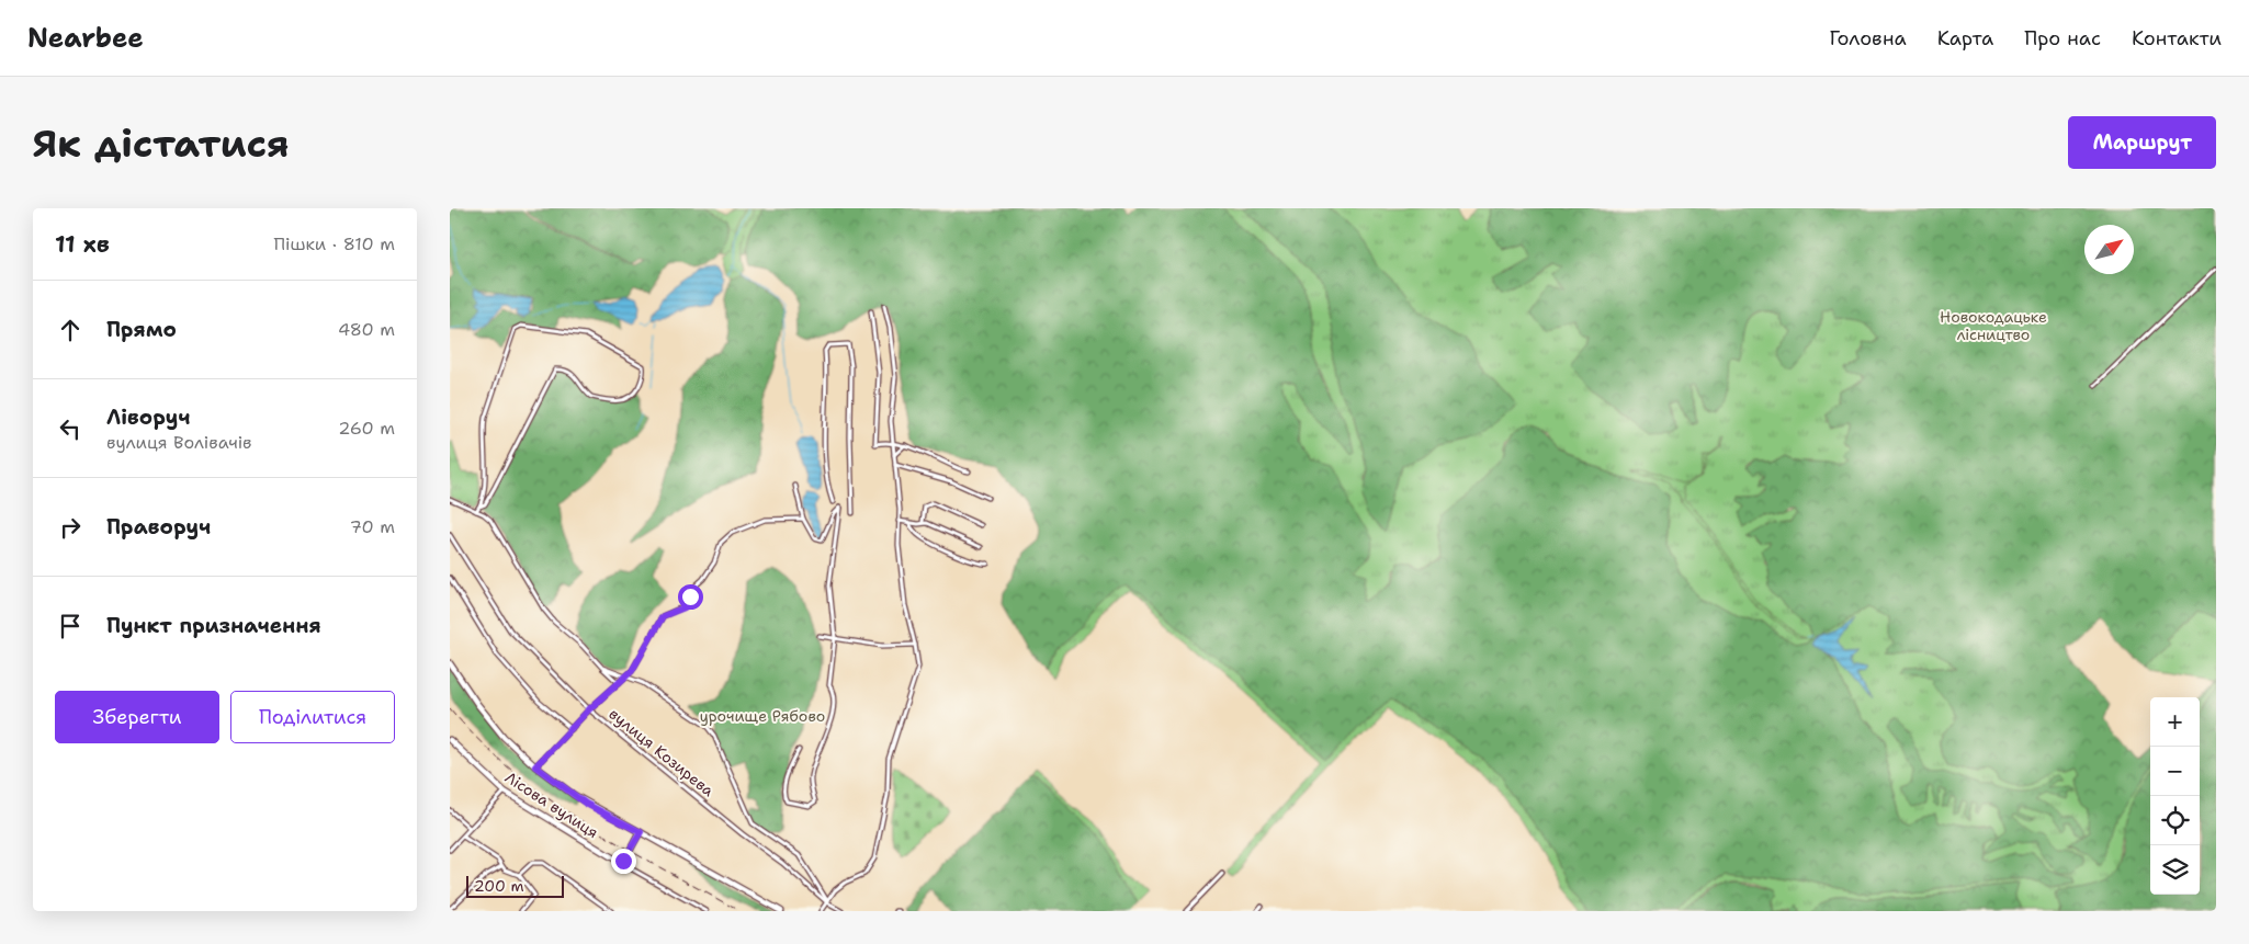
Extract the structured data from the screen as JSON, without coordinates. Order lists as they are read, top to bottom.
{
  "streets": {
    "street": ["вулиця Козирева", "Лісова вулиця"]
  },
  "parks": ["Новокодацьке лісництво", "урочище Рябово"],
  "scale_bar": "200 m",
  "north": "top right",
  "page": {
    "header": "Nearbee",
    "nav": [
      "Головна",
      "Карта",
      "Про нас",
      "Контакти"
    ],
    "buttons": [
      "Маршрут",
      ["Зберегти", "Поділитися"]
    ],
    "title": "Як дістатися",
    "heading": ["11 хв", "Пішки · 810 m"],
    "list": [
      ["Прямо", "480 m"],
      ["Ліворуч", "вулиця Волівачів", "260 m"],
      ["Праворуч", "70 m"],
      "Пункт призначення"
    ],
    "map_buttons": ["+", "−"],
    "scale": "200 m"
  }
}
